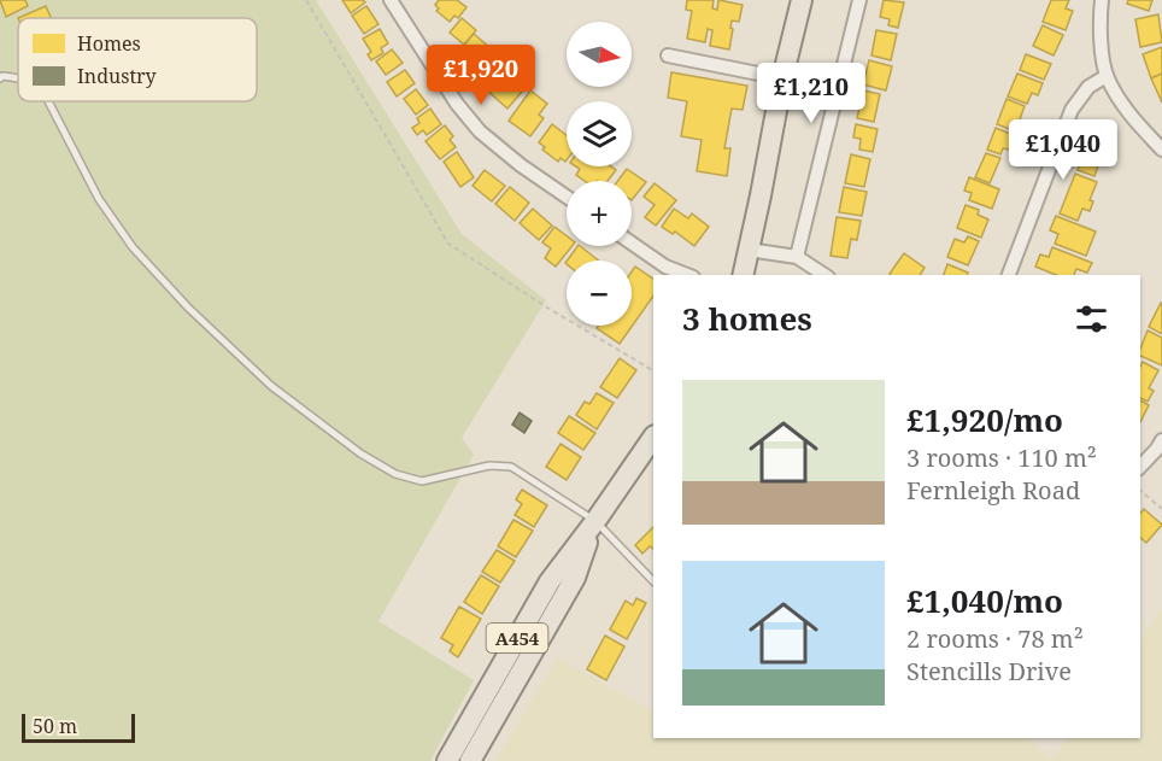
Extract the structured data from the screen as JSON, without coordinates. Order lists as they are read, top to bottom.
{
  "streets": {
    "main road": ["A454"]
  },
  "legend": ["Homes", "Industry"],
  "scale_bar": "50 m",
  "north": "right",
  "page": {
    "map_buttons": ["+", "−"],
    "price": ["£1,920", "£1,210", "£1,040"],
    "heading": "3 homes",
    "list": [
      {
        "name": "£1,920/mo",
        "note": "3 rooms · 110 m² · Fernleigh Road"
      },
      {
        "name": "£1,040/mo",
        "note": "2 rooms · 78 m² · Stencills Drive"
      }
    ],
    "scale": "50 m"
  }
}
